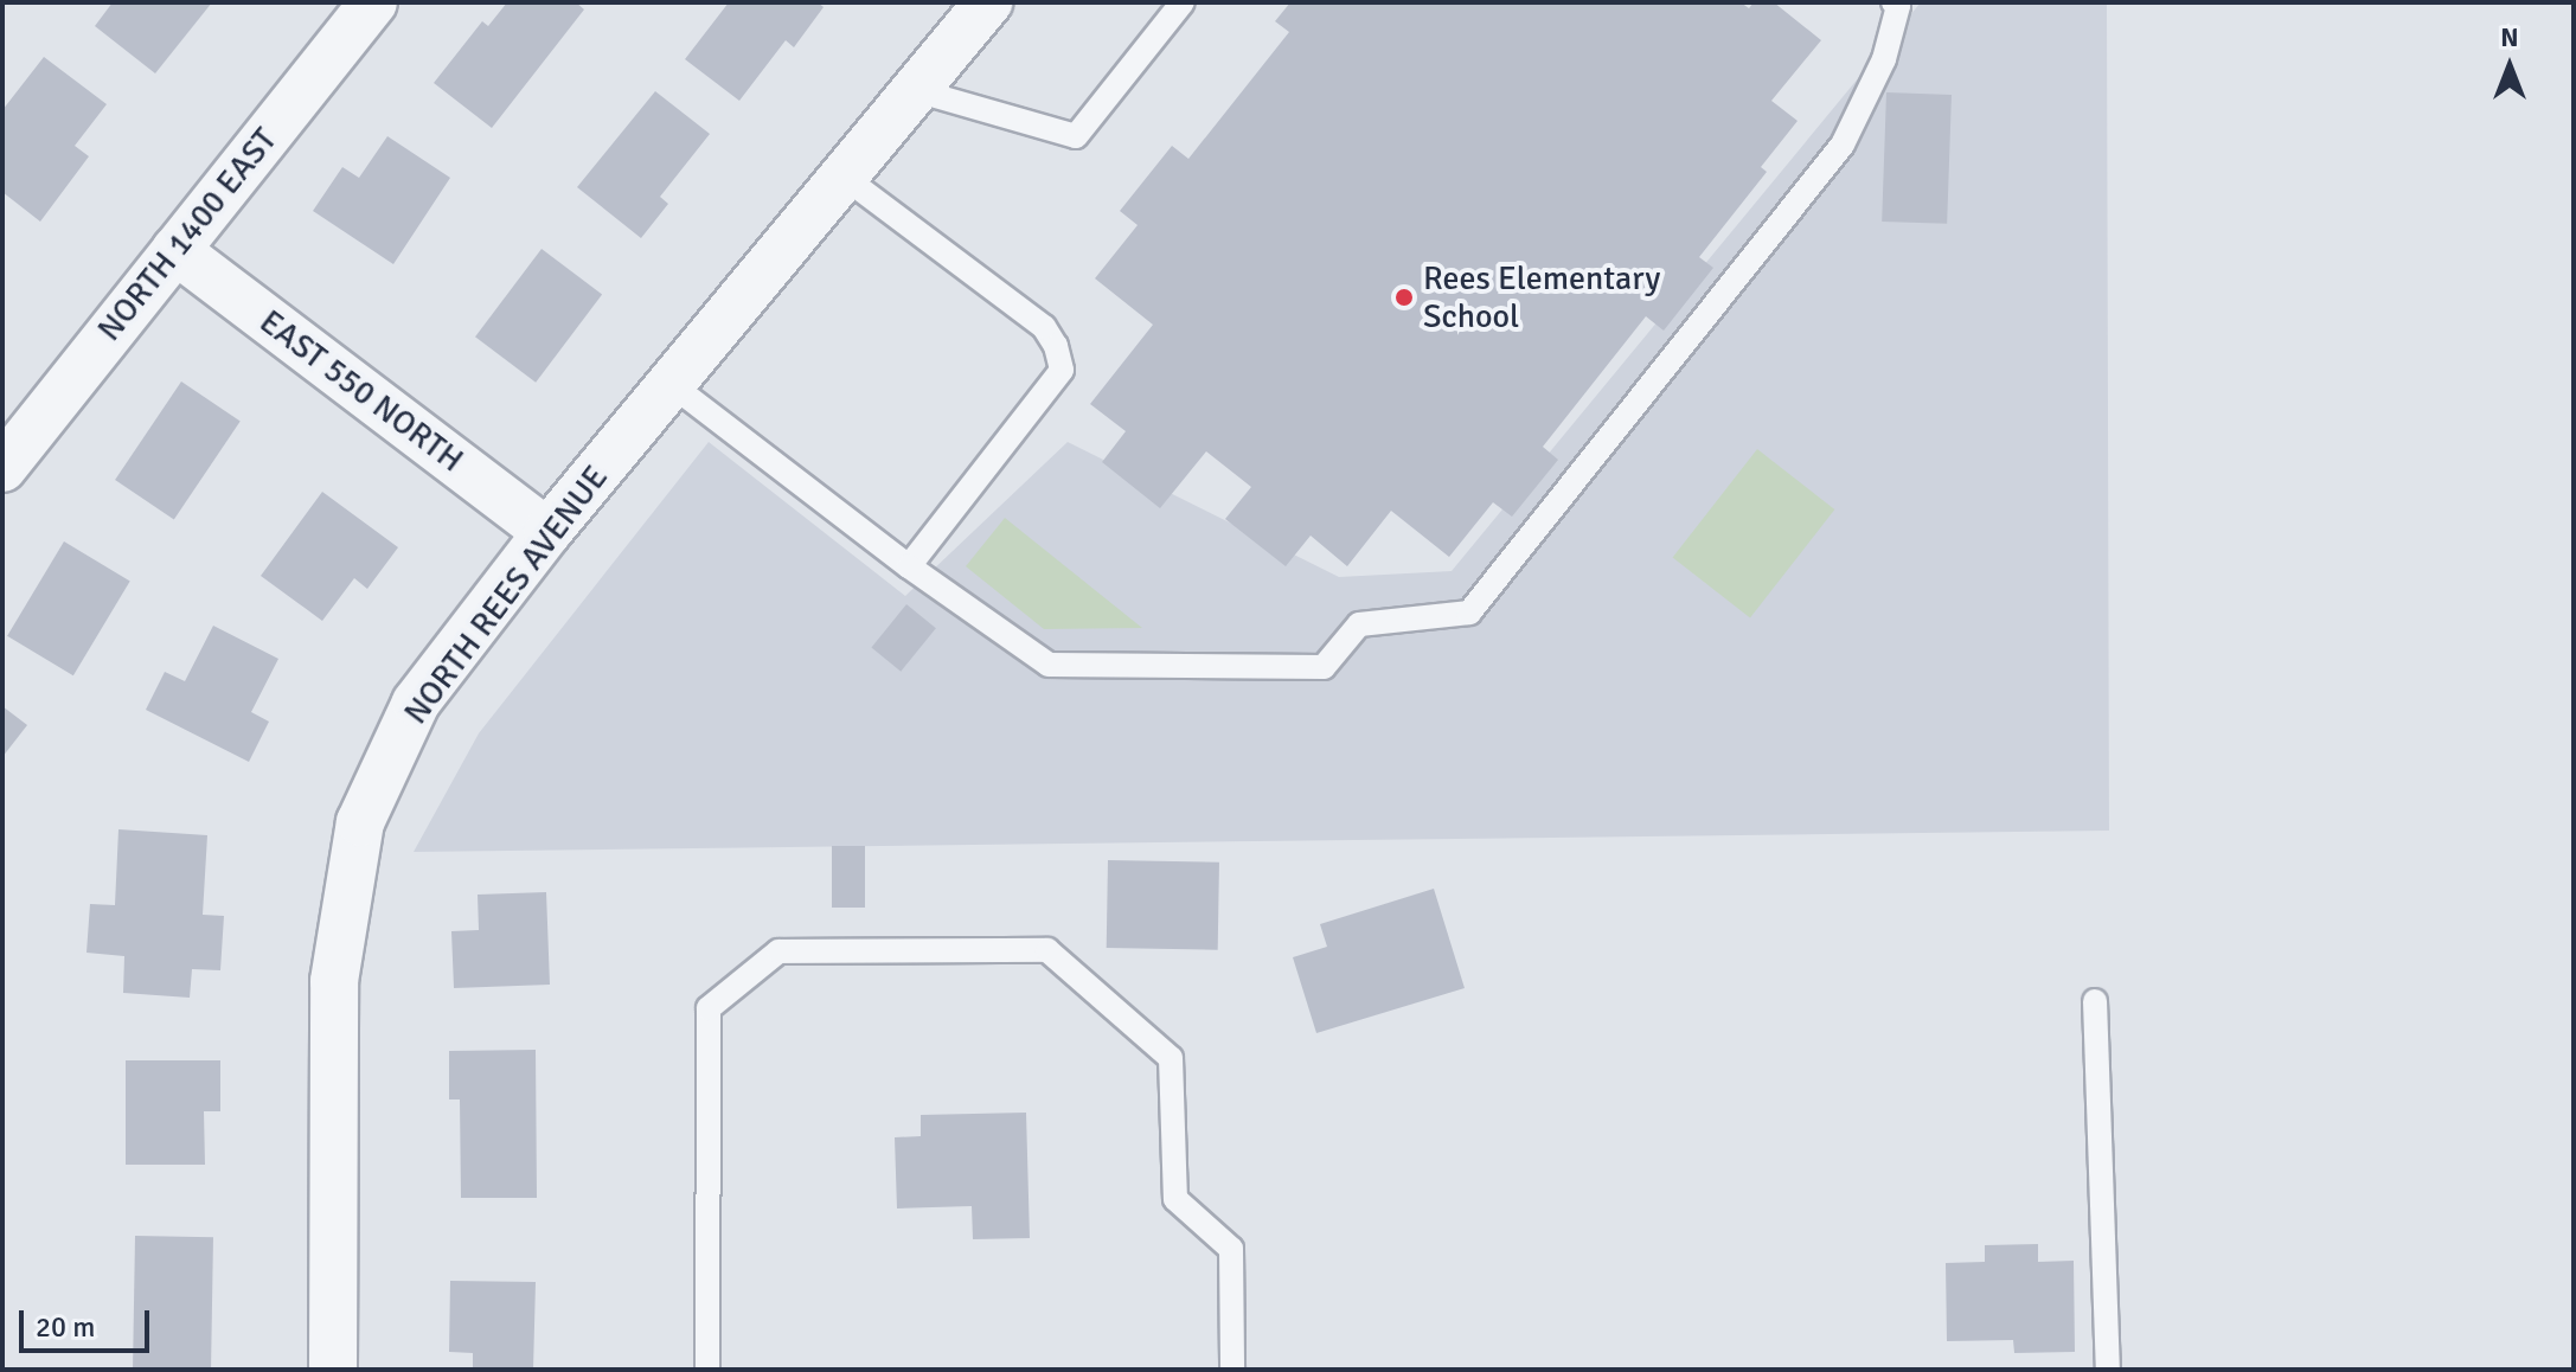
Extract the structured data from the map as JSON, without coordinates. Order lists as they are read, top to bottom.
{
  "streets": {
    "street": ["NORTH 1400 EAST", "EAST 550 NORTH", "NORTH REES AVENUE"]
  },
  "crossings": [
    ["NORTH 1400 EAST", "EAST 550 NORTH"],
    ["EAST 550 NORTH", "NORTH REES AVENUE"]
  ],
  "places": ["Rees Elementary School"],
  "scale_bar": "20 m",
  "north": "top"
}
